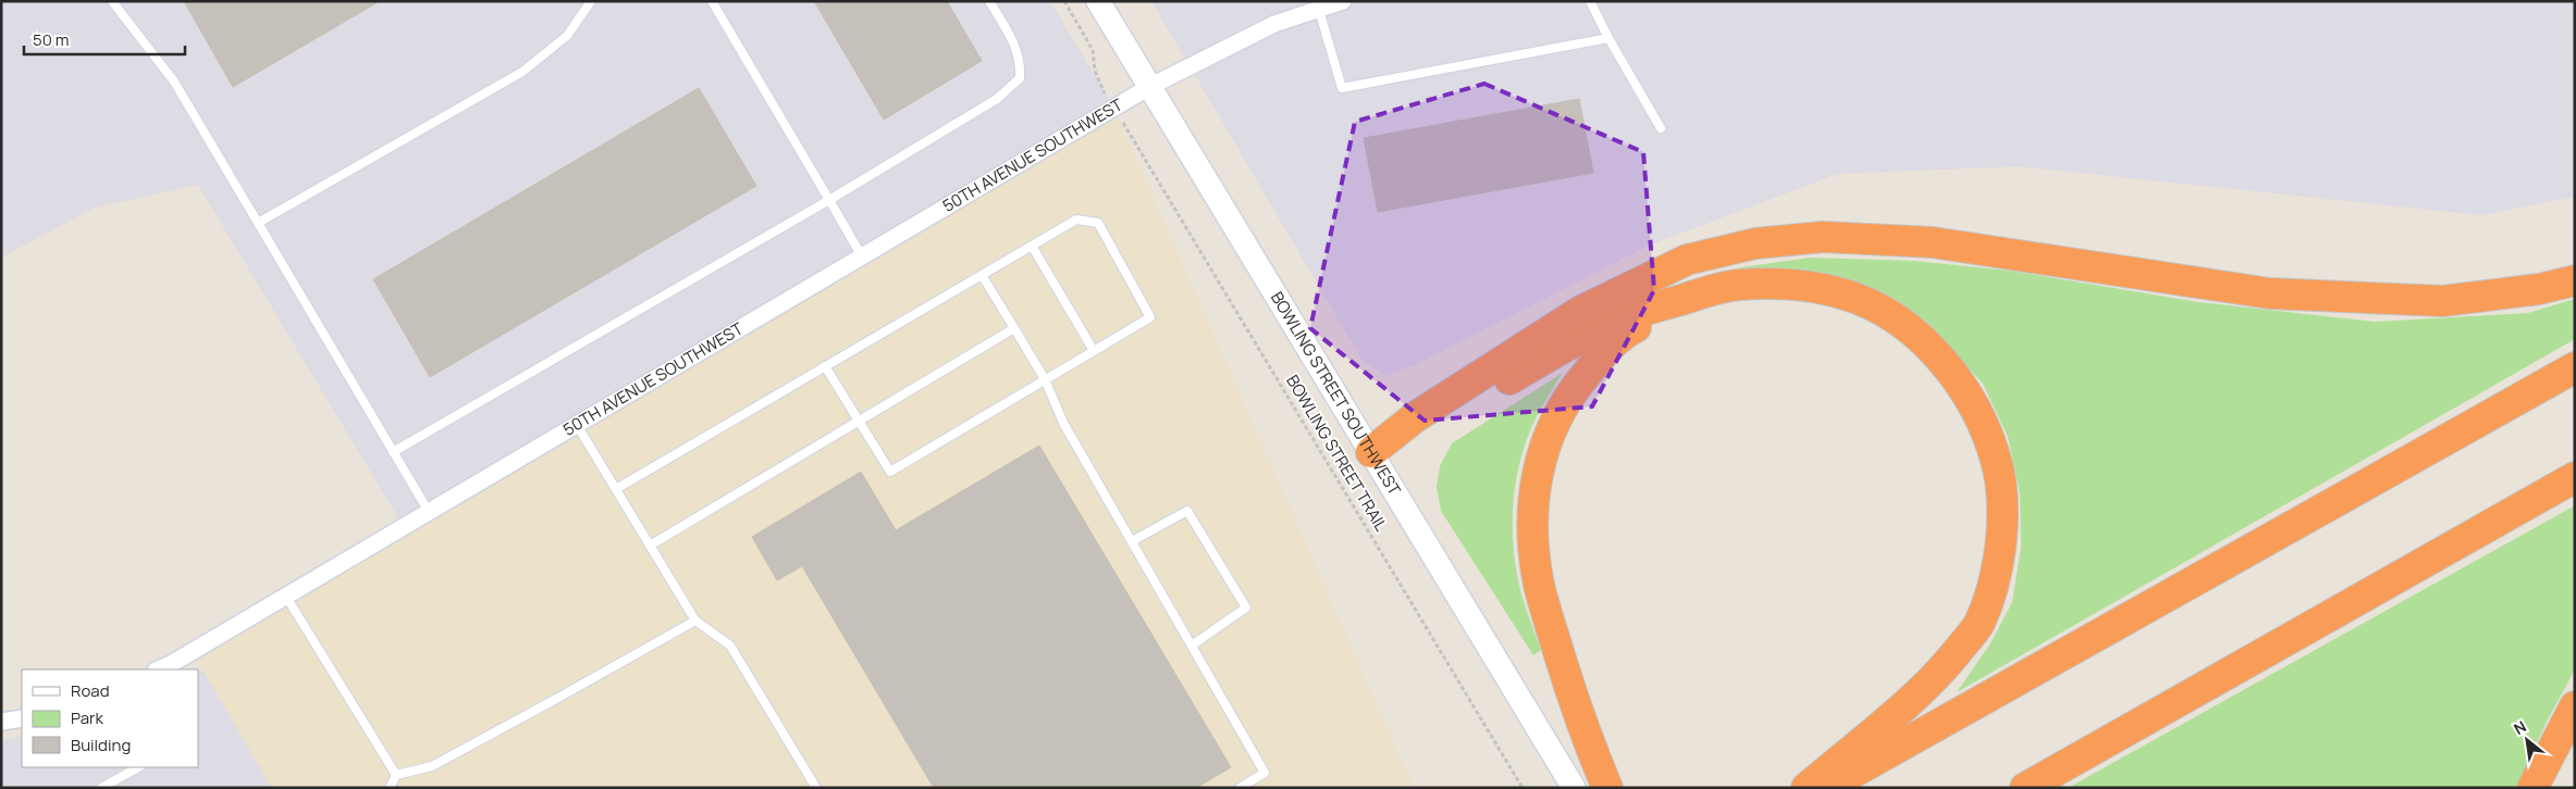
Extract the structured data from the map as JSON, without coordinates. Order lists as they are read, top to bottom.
{
  "streets": {
    "main road": ["BOWLING STREET SOUTHWEST"],
    "street": ["50TH AVENUE SOUTHWEST"],
    "path": ["BOWLING STREET TRAIL"]
  },
  "crossings": [
    ["50TH AVENUE SOUTHWEST", "BOWLING STREET SOUTHWEST"]
  ],
  "legend": ["Road", "Park", "Building"],
  "scale_bar": "50 m",
  "north": "top left"
}
